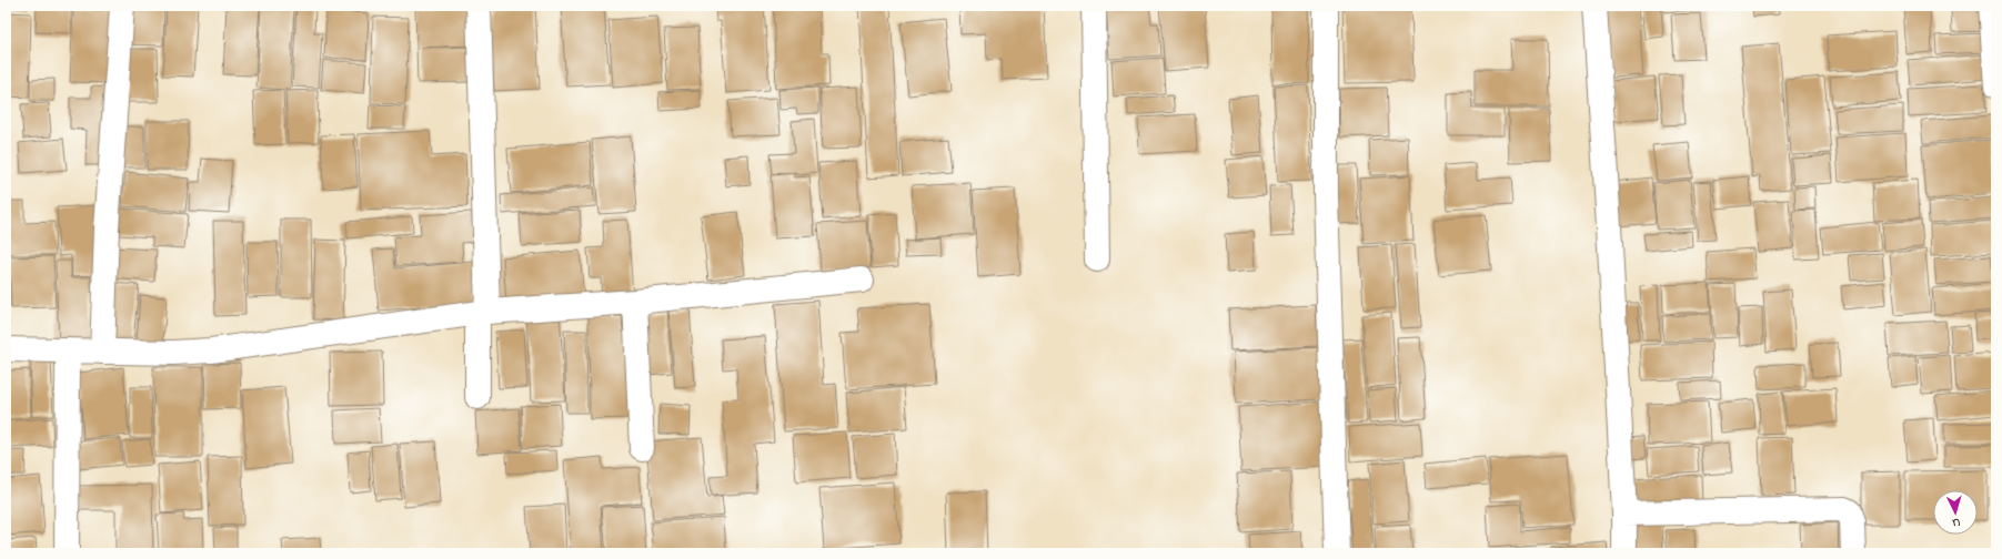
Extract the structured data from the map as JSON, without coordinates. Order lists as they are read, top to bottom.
{
  "north": "bottom"
}
